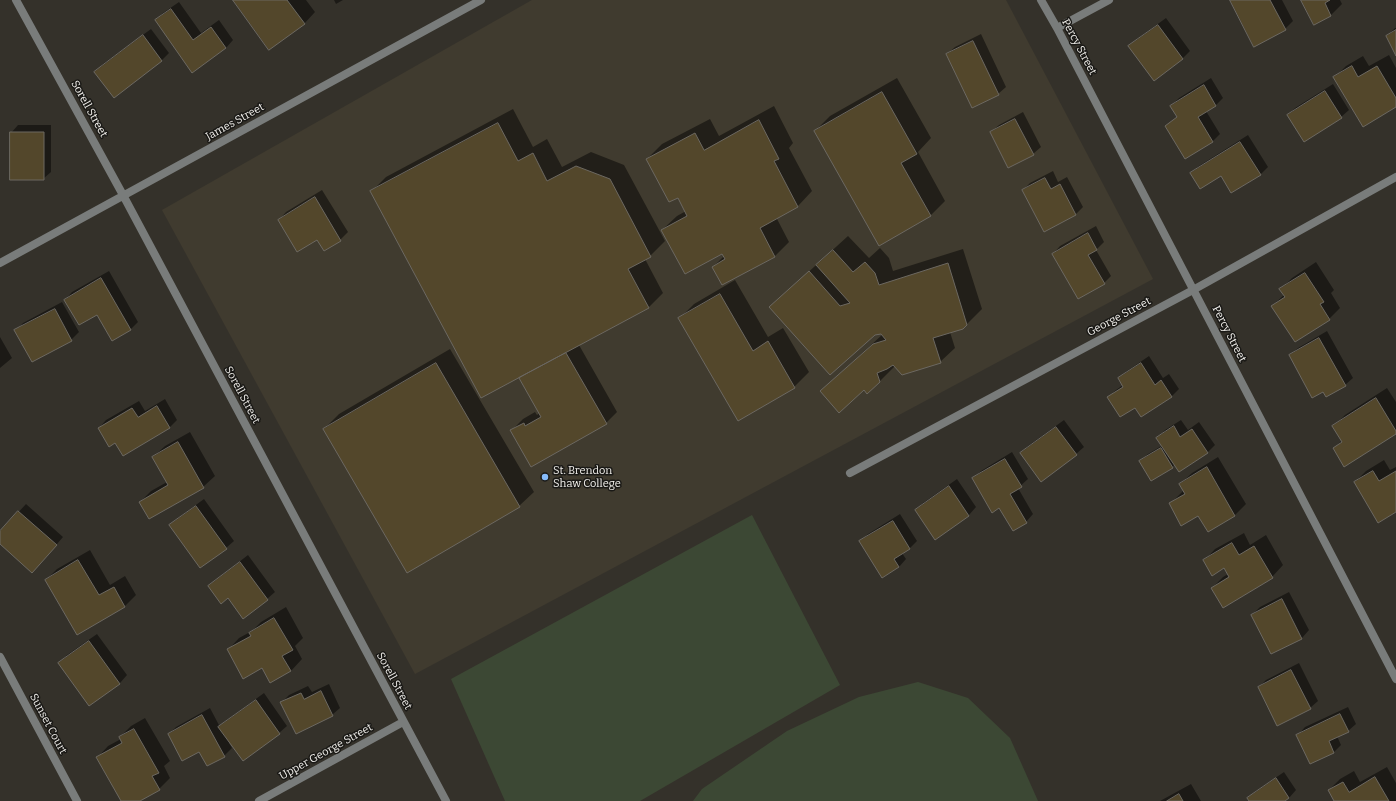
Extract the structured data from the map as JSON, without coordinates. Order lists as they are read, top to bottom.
{
  "streets": {
    "street": [
      "Percy Street",
      "Sorell Street",
      "James Street",
      "George Street",
      "Sunset Court",
      "Upper George Street"
    ]
  },
  "crossings": [
    ["Percy Street", "George Street"],
    ["Sorell Street", "James Street"],
    ["Sorell Street", "Upper George Street"]
  ],
  "places": ["St. Brendon Shaw College"]
}
